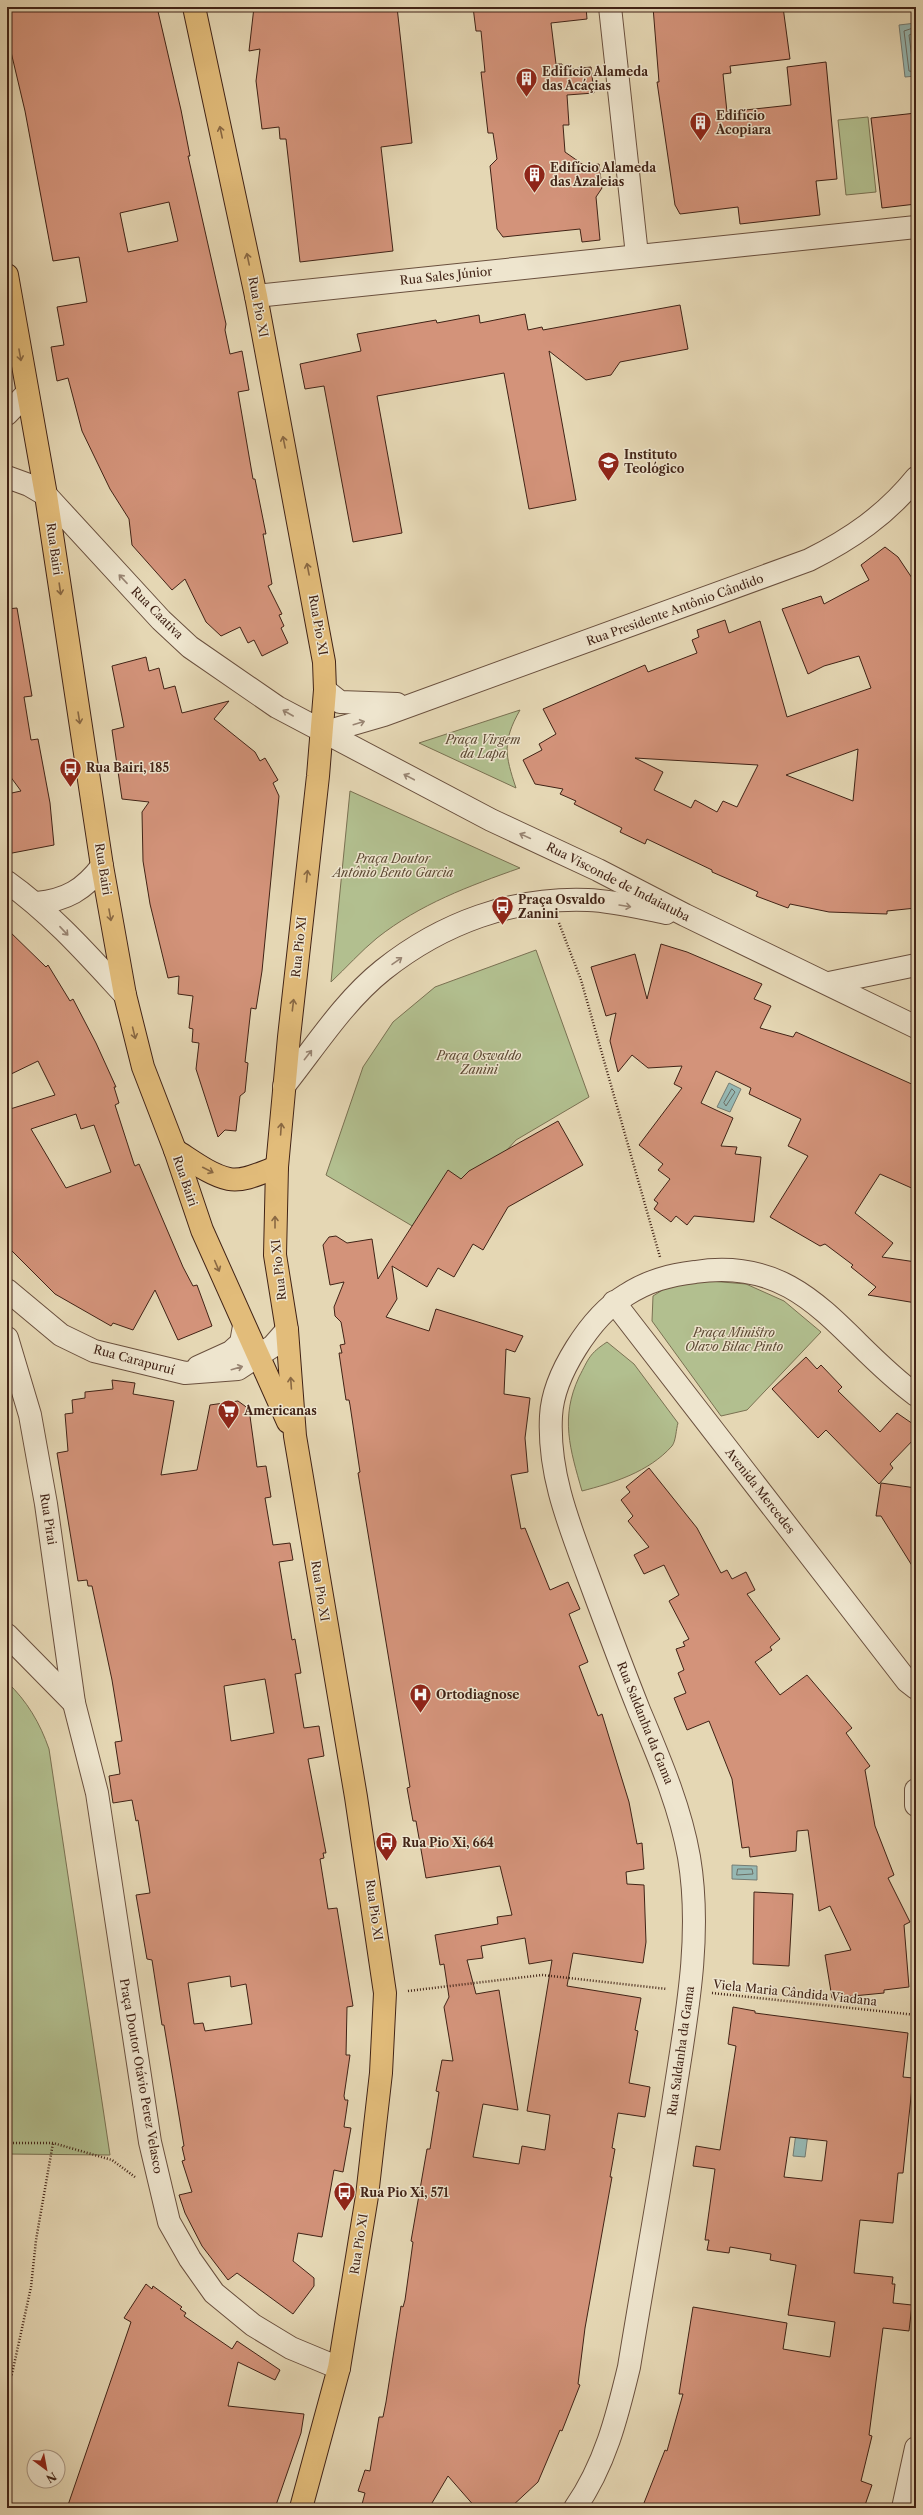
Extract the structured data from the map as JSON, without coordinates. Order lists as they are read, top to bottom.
{
  "streets": {
    "main road": ["Rua Pio XI", "Rua Bairi"],
    "street": [
      "Rua Sales Júnior",
      "Rua Presidente Antônio Cândido",
      "Rua Caativa",
      "Rua Visconde de Indaiatuba",
      "Rua Carapuruí",
      "Avenida Mercedes",
      "Rua Pirai",
      "Rua Saldanha da Gama",
      "Praça Doutor Otávio Perez Velasco"
    ],
    "path": ["Viela Maria Cândida Viadana"]
  },
  "crossings": [
    ["Rua Sales Júnior", "Rua Pio XI"],
    ["Rua Pio XI", "Rua Bairi"],
    ["Rua Pio XI", "Rua Presidente Antônio Cândido"],
    ["Rua Pio XI", "Rua Caativa"],
    ["Rua Pio XI", "Rua Visconde de Indaiatuba"],
    ["Rua Pio XI", "Rua Carapuruí"],
    ["Rua Pio XI", "Viela Maria Cândida Viadana"],
    ["Rua Pio XI", "Praça Doutor Otávio Perez Velasco"],
    ["Rua Bairi", "Rua Caativa"],
    ["Rua Bairi", "Rua Carapuruí"],
    ["Rua Presidente Antônio Cândido", "Rua Caativa"],
    ["Rua Presidente Antônio Cândido", "Rua Visconde de Indaiatuba"],
    ["Rua Caativa", "Rua Visconde de Indaiatuba"],
    ["Avenida Mercedes", "Rua Saldanha da Gama"],
    ["Rua Pirai", "Praça Doutor Otávio Perez Velasco"],
    ["Rua Saldanha da Gama", "Viela Maria Cândida Viadana"]
  ],
  "one_way": ["Rua Pio XI", "Rua Bairi", "Rua Caativa"],
  "parks": [
    "Praça Virgem da Lapa",
    "Praça Doutor Antônio Bento Garcia",
    "Praça Oswaldo Zanini",
    "Praça Ministro Olavo Bilac Pinto"
  ],
  "places": {
    "building": ["Edifício Alameda das Acáçias", "Edifício Acopiara", "Edifício Alameda das Azaleias"],
    "school or university": ["Instituto Teológico"],
    "bus stop": [
      "Rua Bairi, 185",
      "Praça Osvaldo Zanini",
      "Rua Pio Xi, 664",
      "Rua Pio Xi, 571"
    ],
    "supermarket": ["Americanas"],
    "hospital": ["Ortodiagnose"]
  },
  "north": "bottom right"
}
